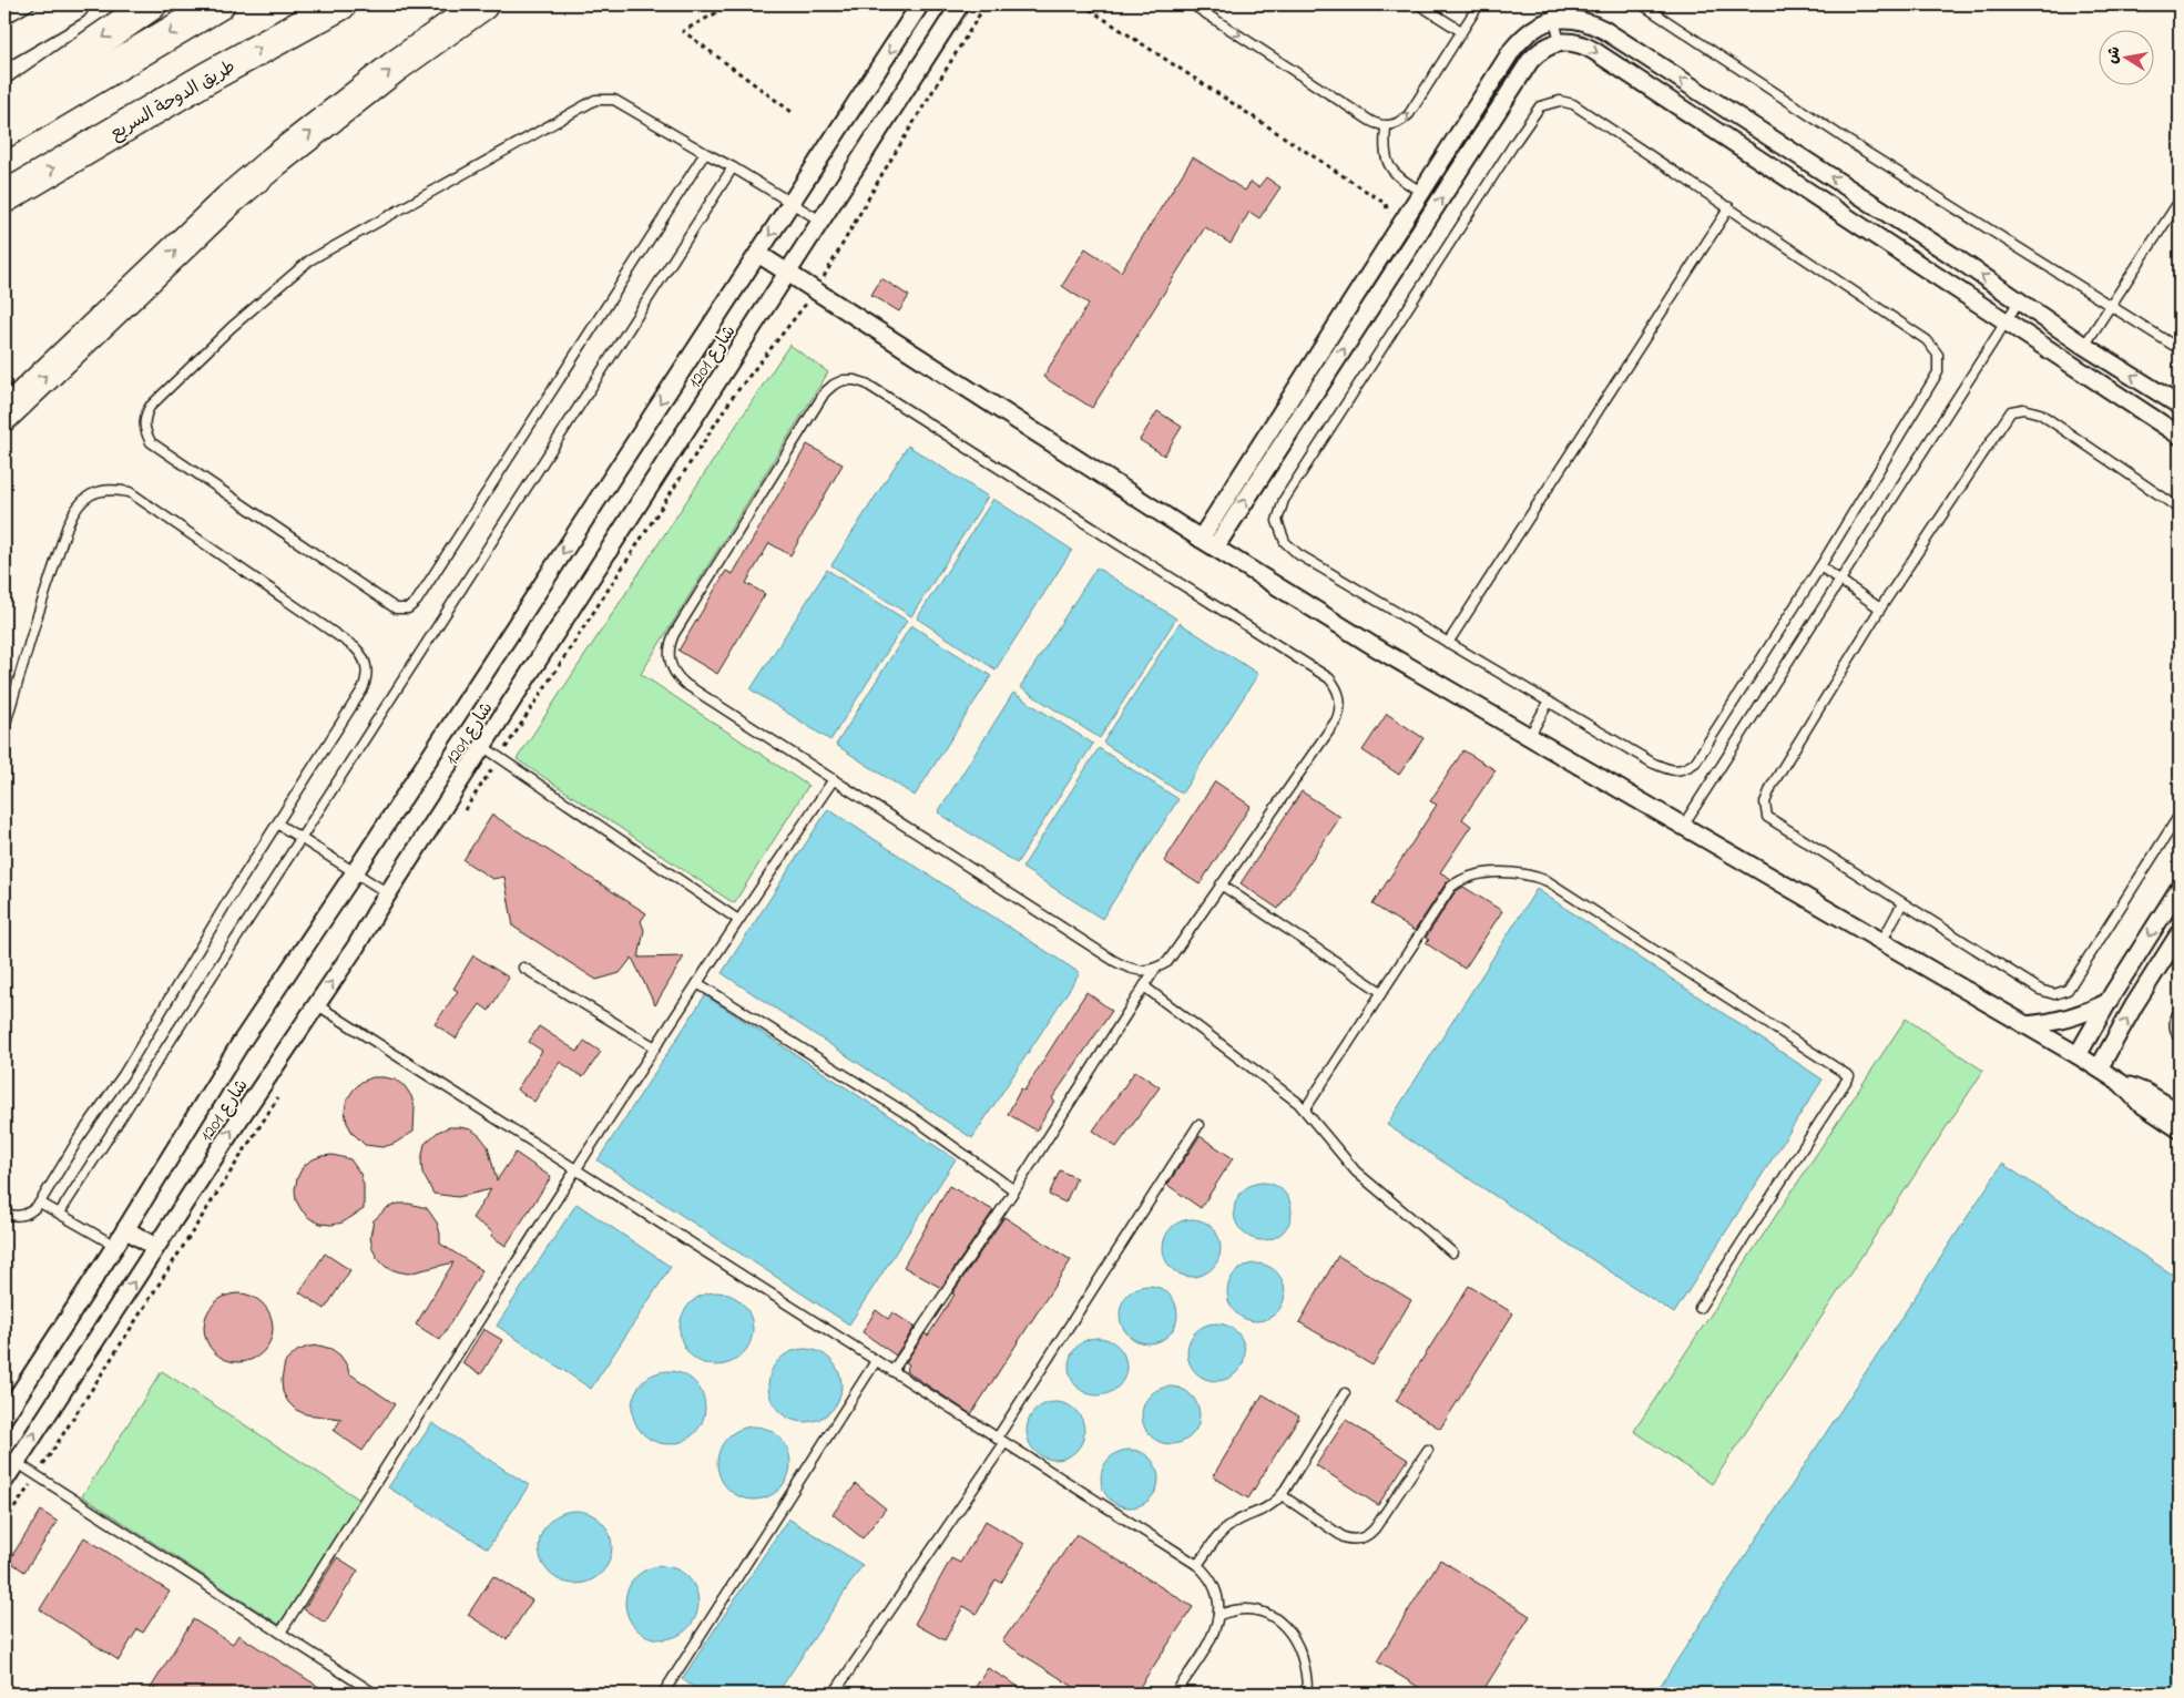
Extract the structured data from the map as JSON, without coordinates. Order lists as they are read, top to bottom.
{
  "streets": {
    "highway": ["طريق الدوحة السريع"],
    "street": ["شارع 1201"]
  },
  "north": "left"
}
